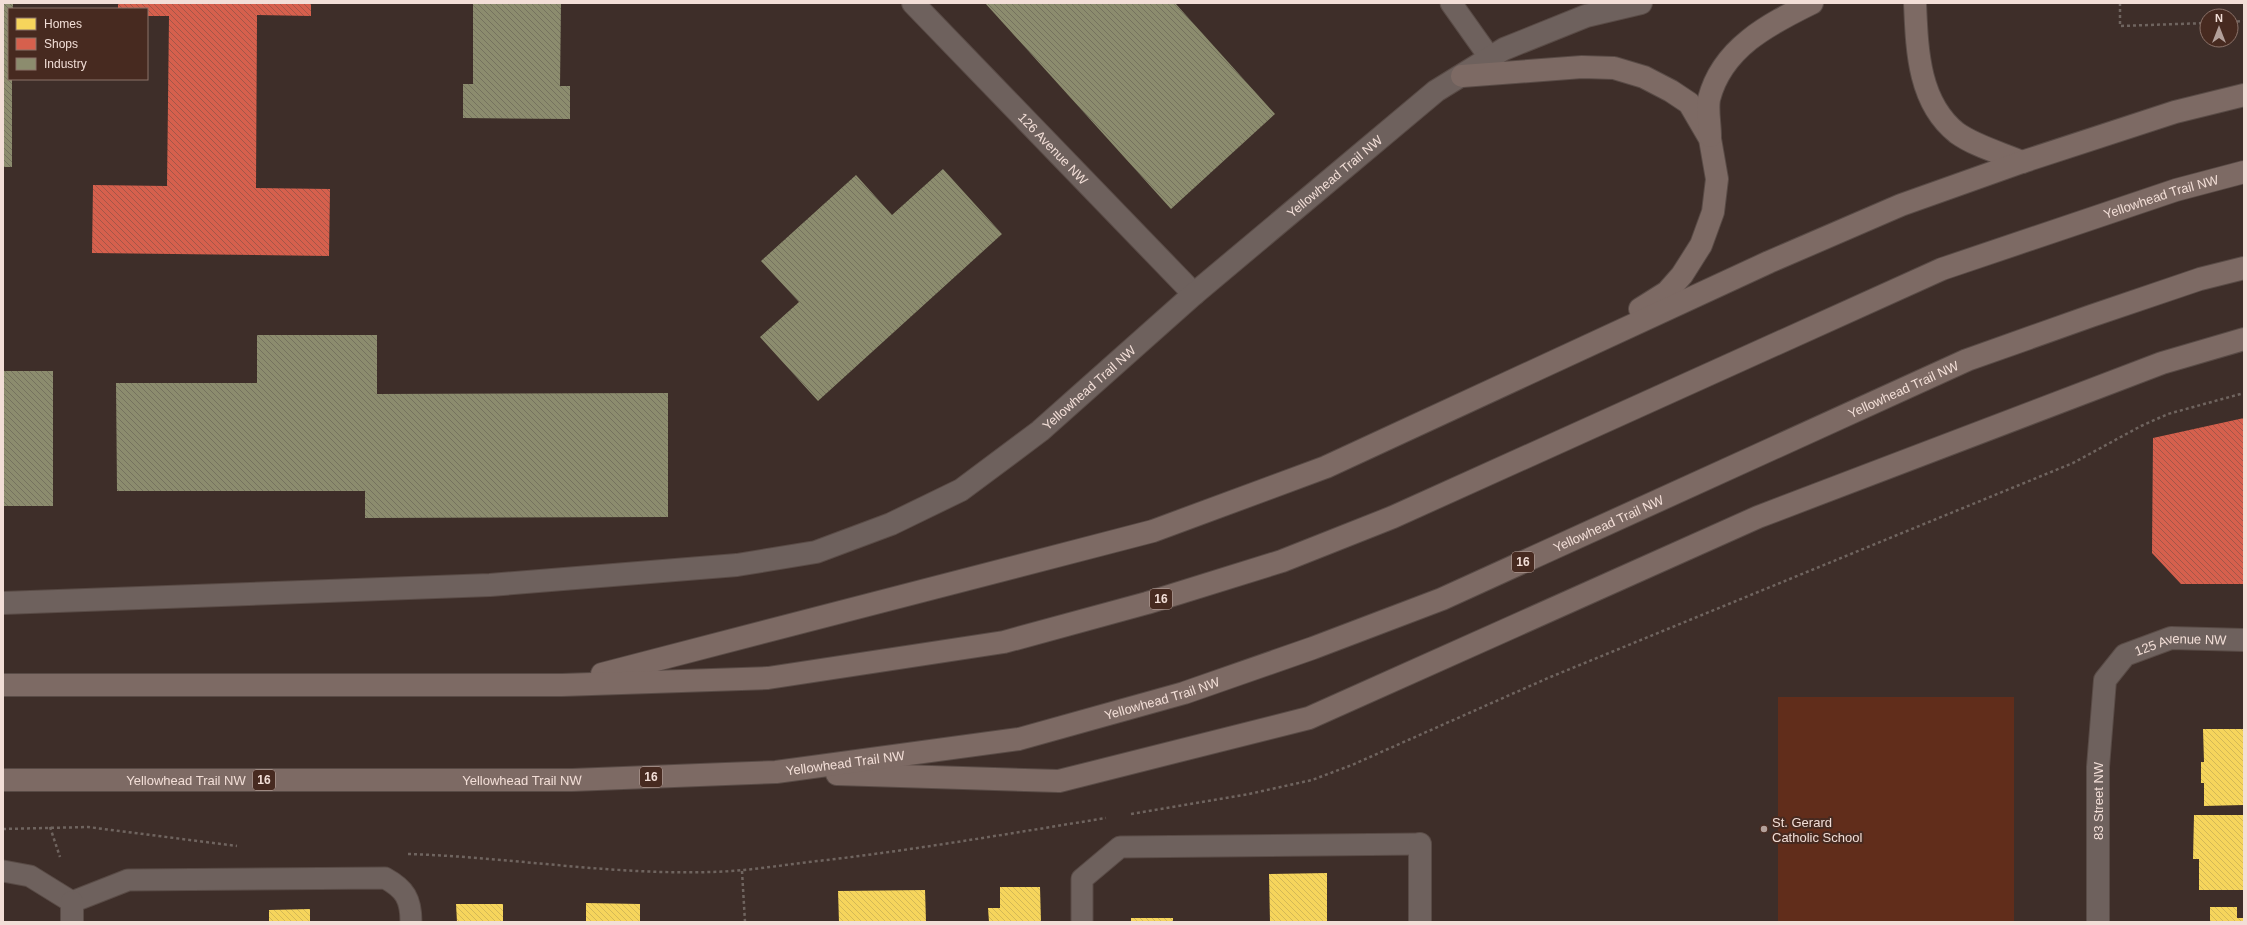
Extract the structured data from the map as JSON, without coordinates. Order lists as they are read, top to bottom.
{
  "streets": {
    "highway": ["Yellowhead Trail NW", "16"],
    "street": ["126 Avenue NW", "125 Avenue NW", "83 Street NW"]
  },
  "crossings": [
    ["126 Avenue NW", "Yellowhead Trail NW"],
    ["125 Avenue NW", "83 Street NW"]
  ],
  "places": ["St. Gerard Catholic School"],
  "legend": ["Homes", "Shops", "Industry"],
  "north": "top"
}
